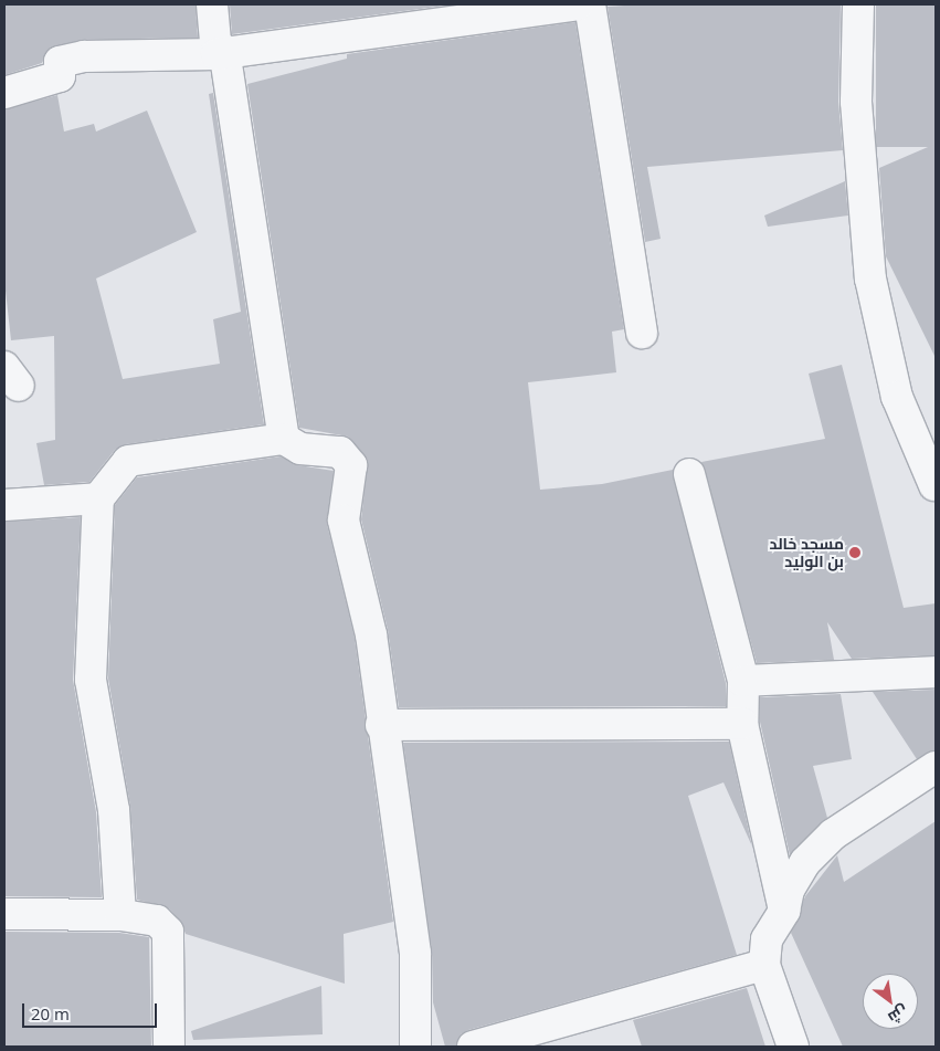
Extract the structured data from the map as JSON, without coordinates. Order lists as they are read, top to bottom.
{
  "places": ["مسجد خالد بن الوليد"],
  "scale_bar": "20 m",
  "north": "bottom right"
}
